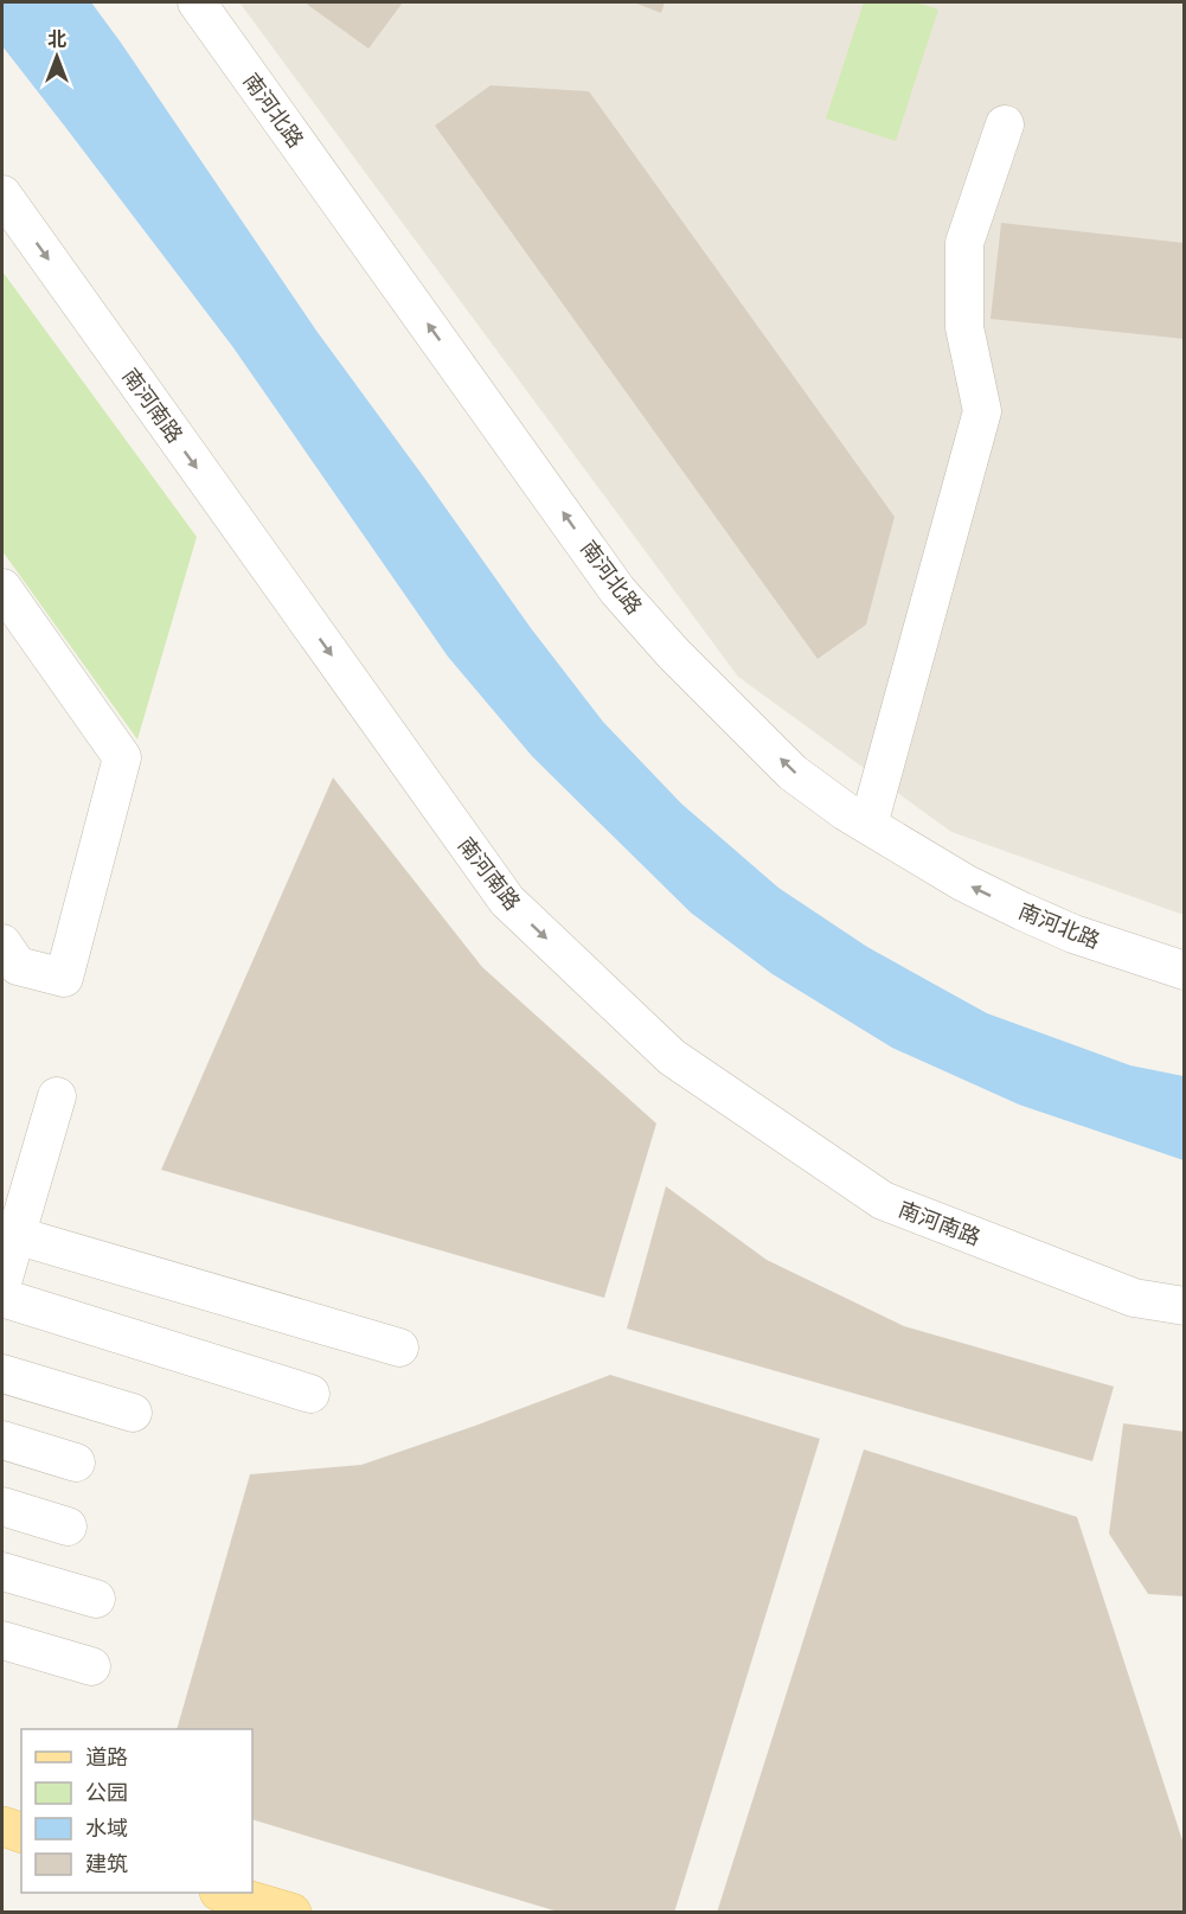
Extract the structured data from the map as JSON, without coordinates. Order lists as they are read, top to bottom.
{
  "streets": {
    "street": ["南河北路", "南河南路"]
  },
  "one_way": ["南河北路", "南河南路"],
  "legend": [
    "道路",
    "公园",
    "水域",
    "建筑"
  ],
  "north": "top"
}
